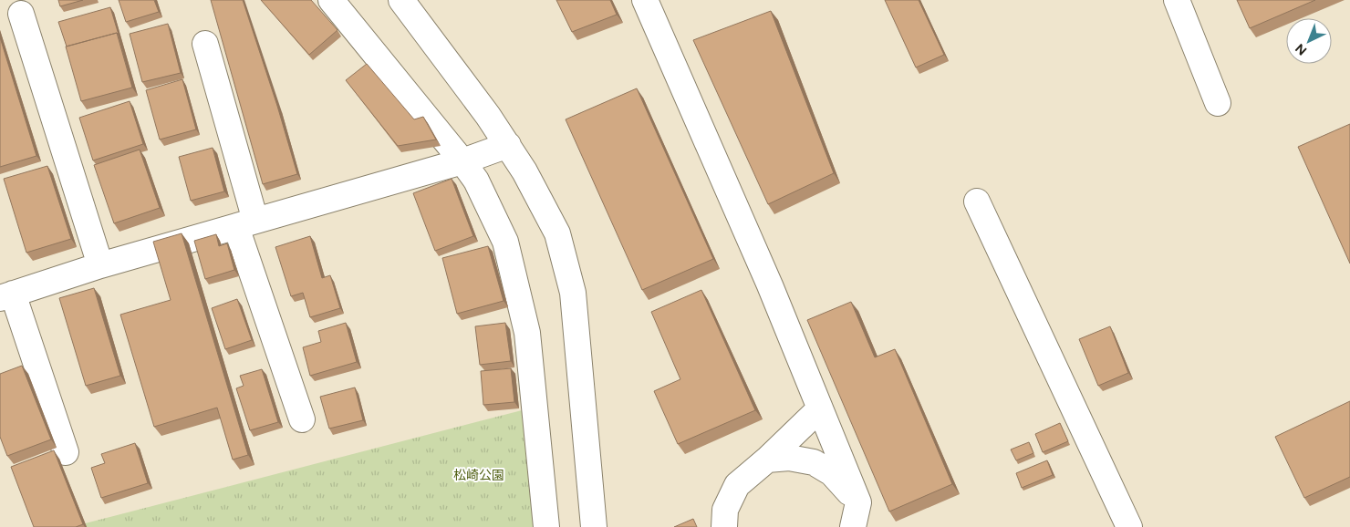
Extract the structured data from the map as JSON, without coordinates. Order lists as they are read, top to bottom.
{
  "parks": ["松崎公園"],
  "north": "bottom left"
}
